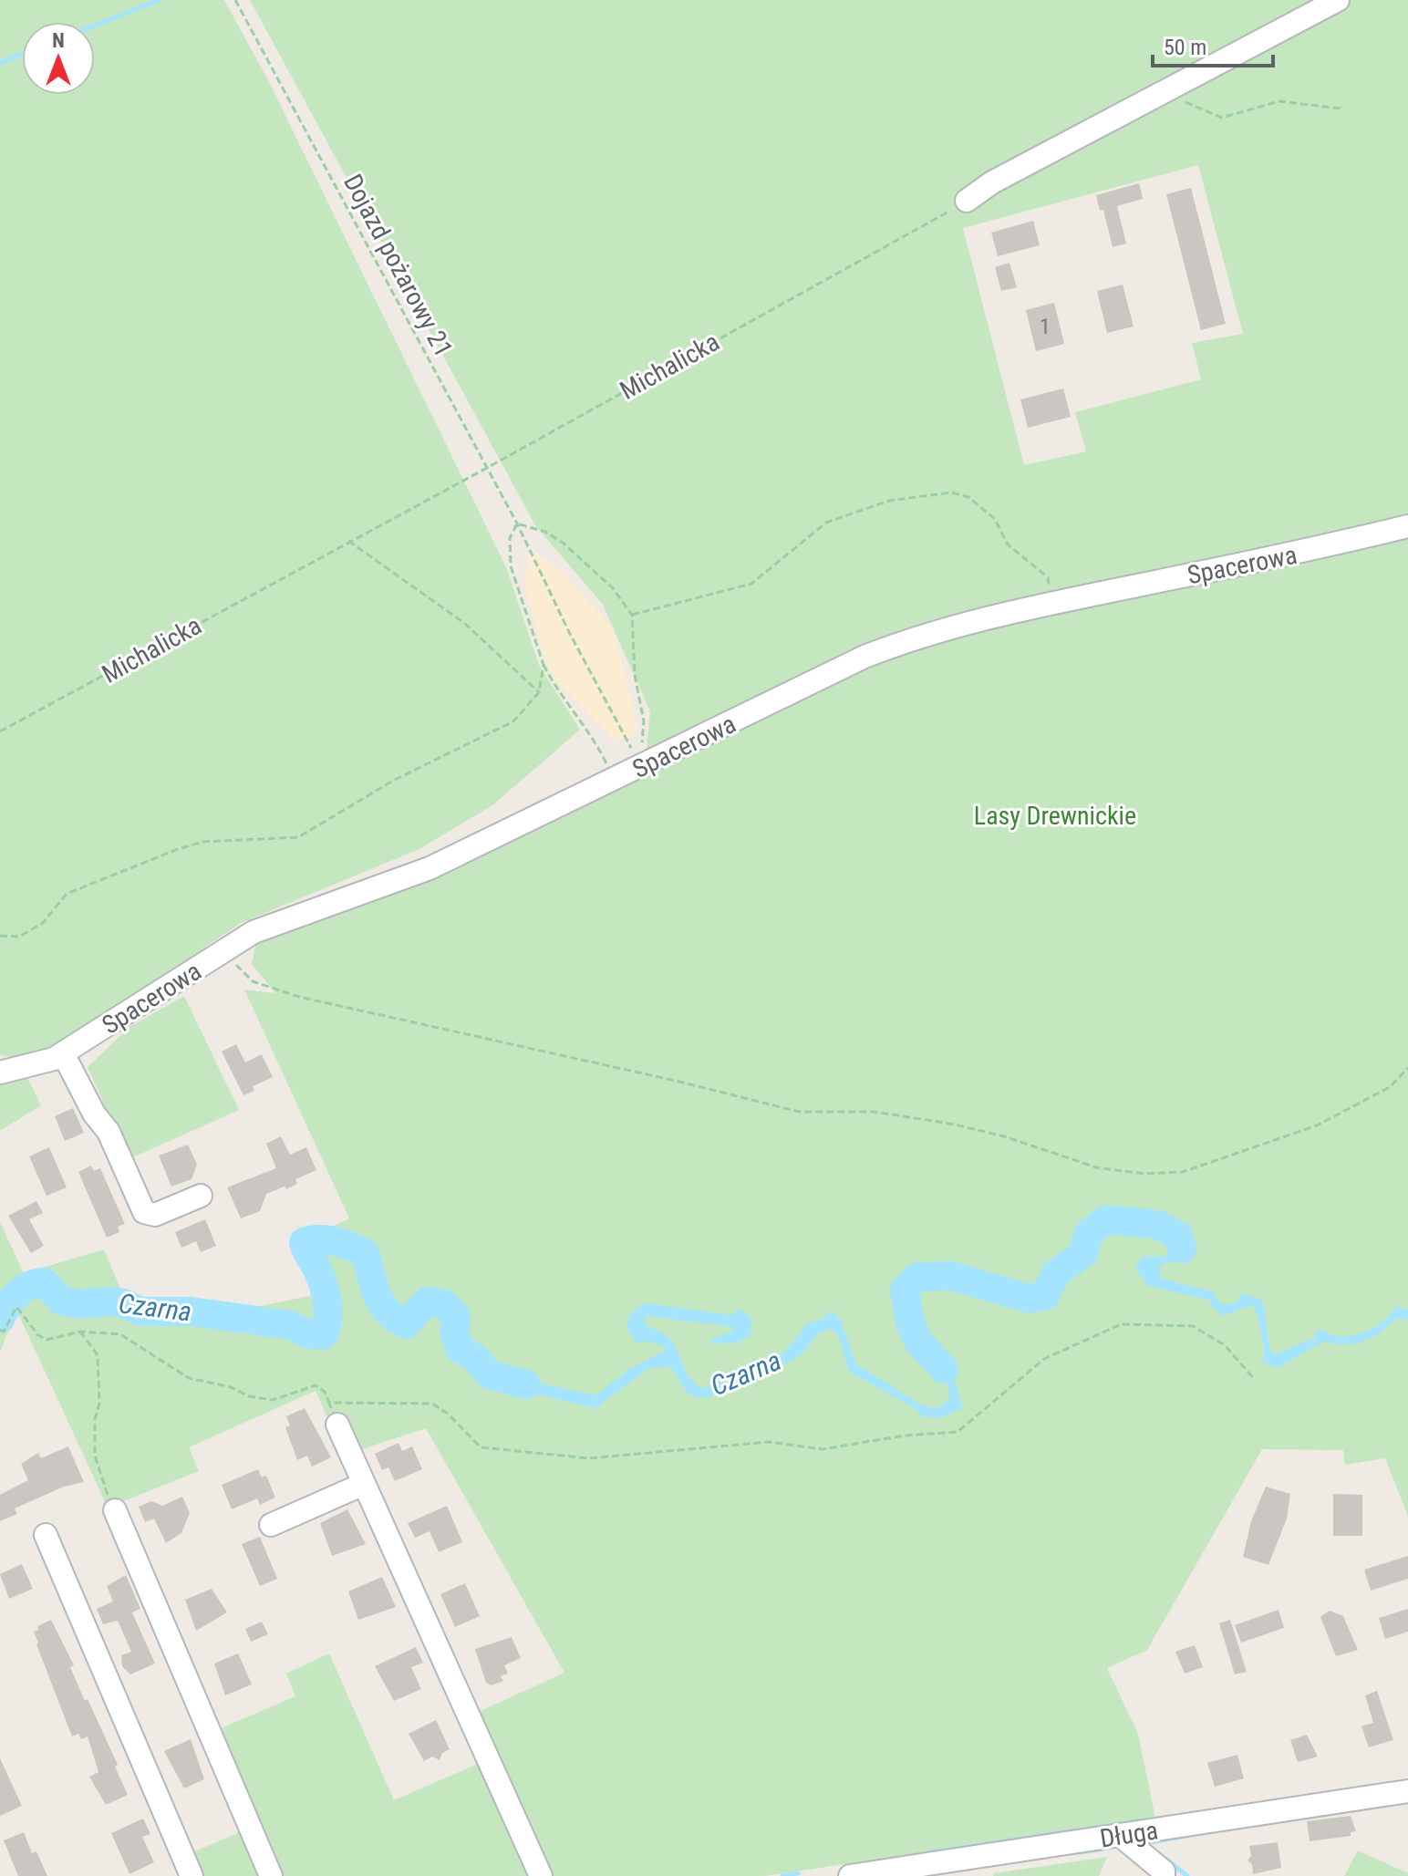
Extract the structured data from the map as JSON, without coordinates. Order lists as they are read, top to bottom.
{
  "streets": {
    "street": ["Spacerowa", "Długa"],
    "path": ["Dojazd pożarowy 21", "Michalicka"]
  },
  "crossings": [
    ["Dojazd pożarowy 21", "Michalicka"]
  ],
  "water": ["Czarna"],
  "parks": ["Lasy Drewnickie"],
  "house_numbers": ["1"],
  "scale_bar": "50 m",
  "north": "top"
}
